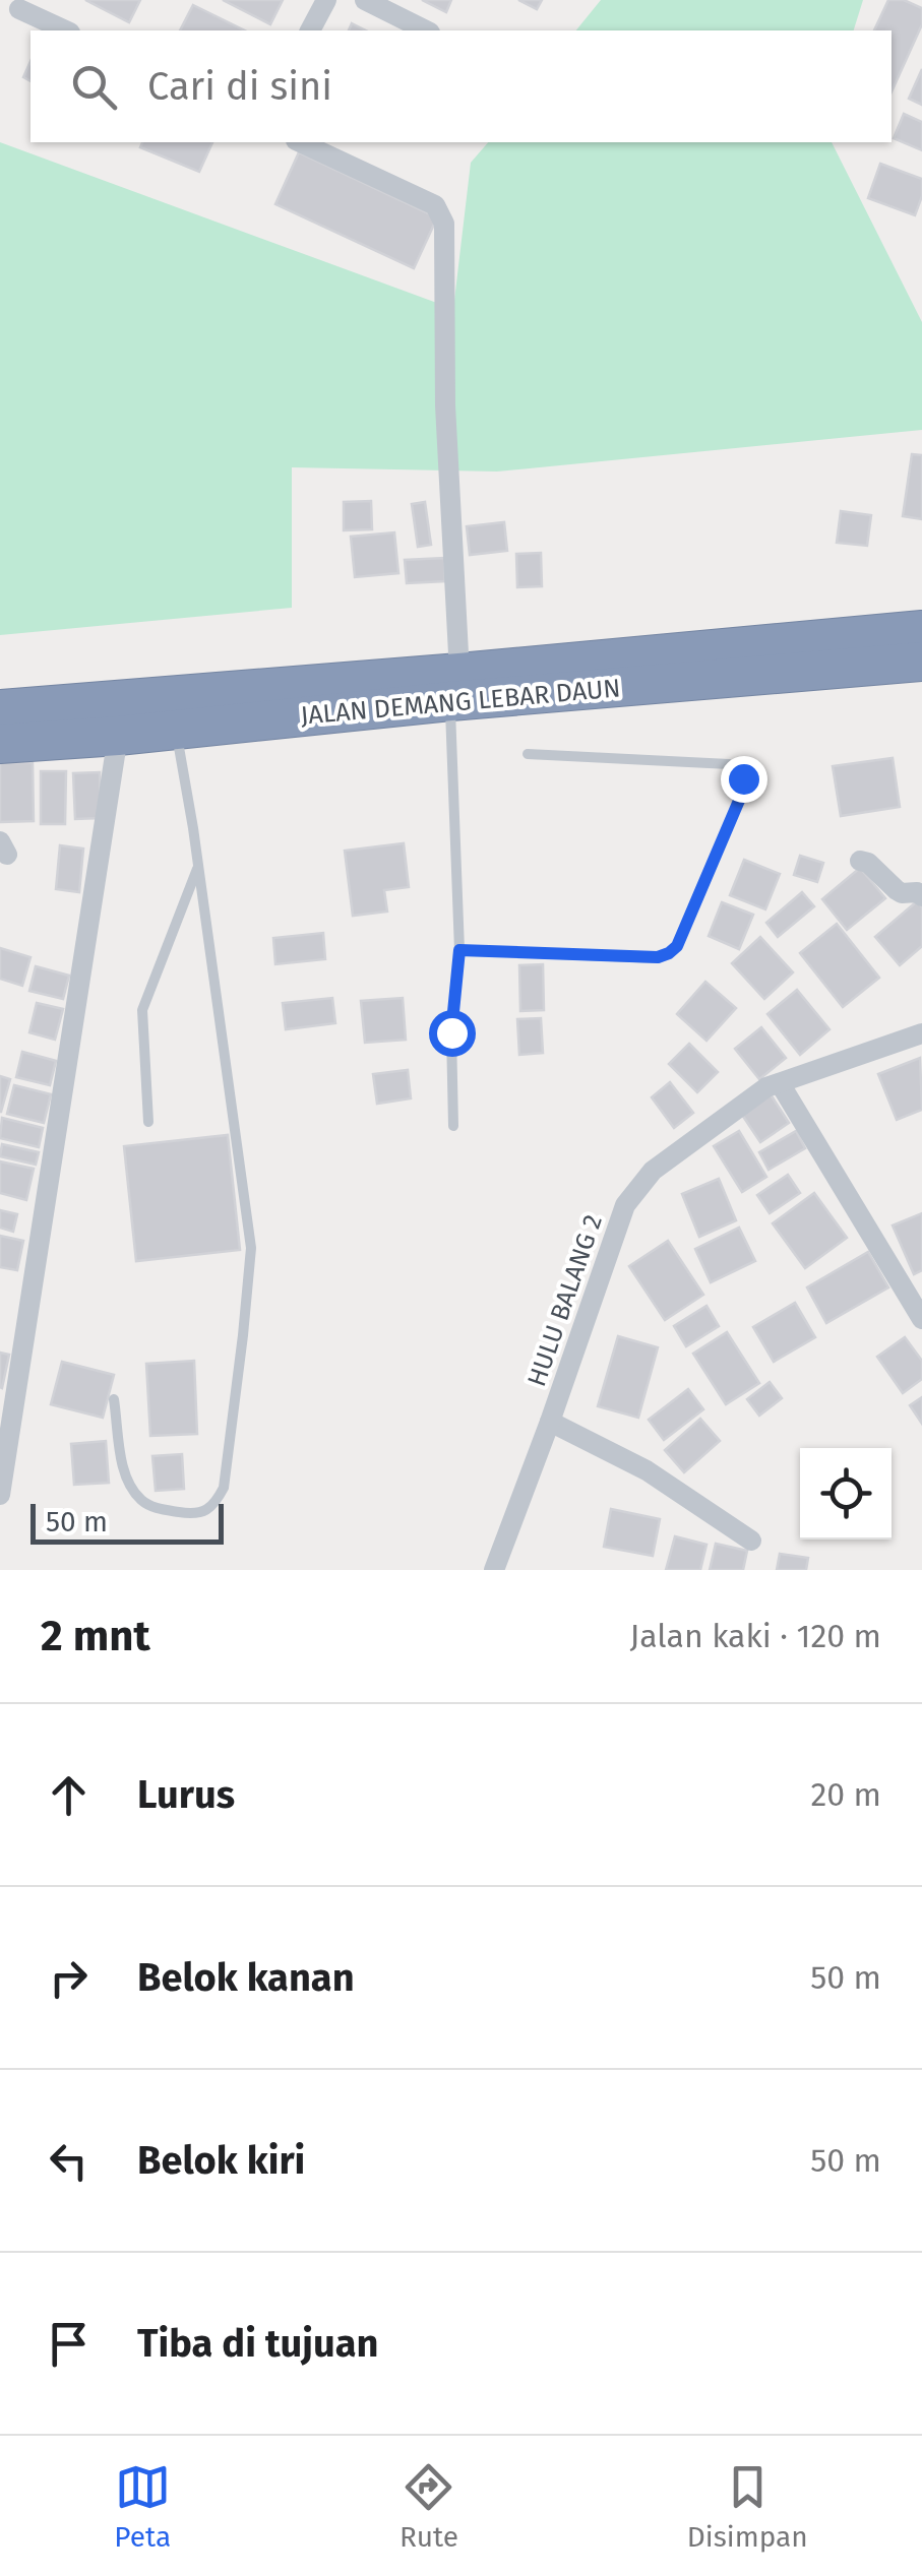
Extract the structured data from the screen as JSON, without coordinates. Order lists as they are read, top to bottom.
{
  "streets": {
    "highway": ["JALAN DEMANG LEBAR DAUN"],
    "street": ["HULU BALANG 2"]
  },
  "scale_bar": "50 m",
  "page": {
    "search": "Cari di sini",
    "scale": "50 m",
    "heading": ["2 mnt", "Jalan kaki · 120 m"],
    "list": [
      ["Lurus", "20 m"],
      ["Belok kanan", "50 m"],
      ["Belok kiri", "50 m"],
      "Tiba di tujuan"
    ],
    "nav": ["Peta", "Rute", "Disimpan"]
  }
}
